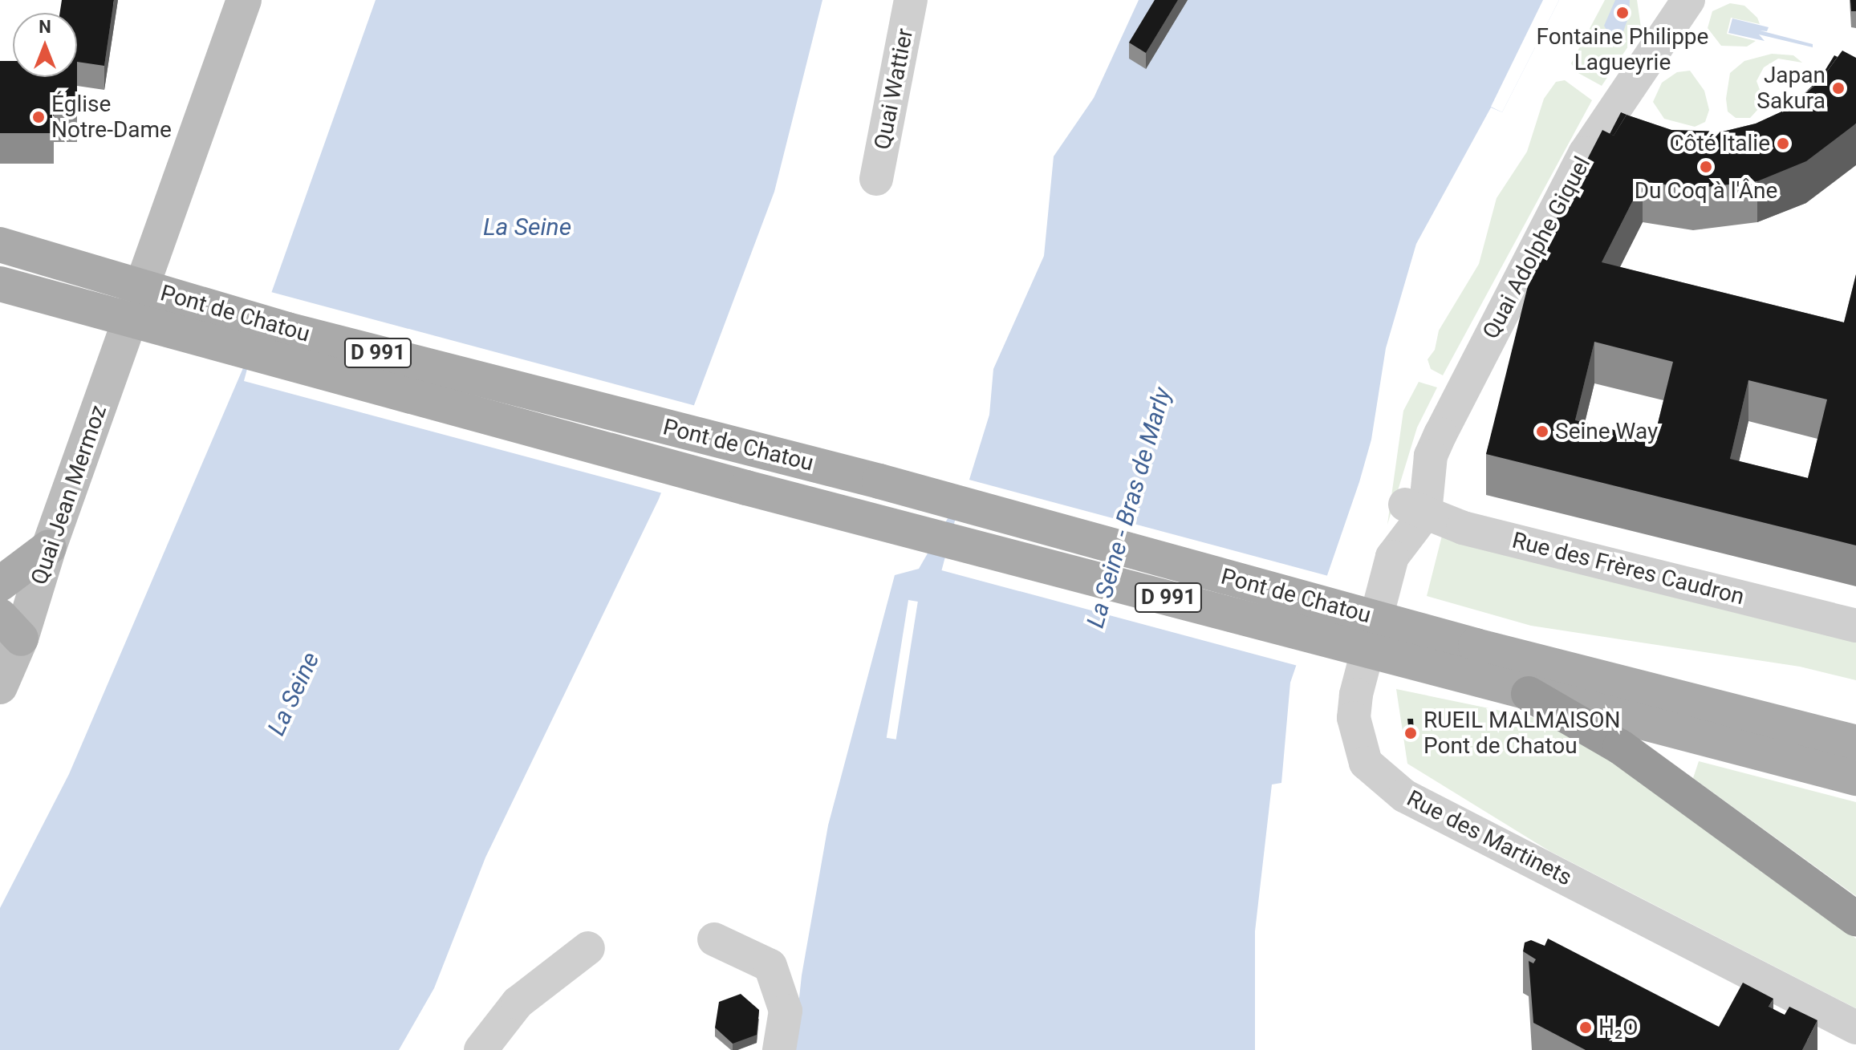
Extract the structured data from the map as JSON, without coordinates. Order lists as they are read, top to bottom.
{
  "streets": {
    "main road": ["Pont de Chatou", "D 991", "Quai Jean Mermoz"],
    "street": [
      "Quai Wattier",
      "Quai Adolphe Giquel",
      "Rue des Frères Caudron",
      "Rue des Martinets"
    ]
  },
  "crossings": [
    ["Quai Adolphe Giquel", "Rue des Frères Caudron"],
    ["Quai Adolphe Giquel", "Rue des Martinets"],
    ["Pont de Chatou", "D 991"],
    ["Rue des Frères Caudron", "Rue des Martinets"]
  ],
  "water": ["La Seine", "La Seine - Bras de Marly"],
  "places": [
    "Fontaine Philippe Lagueyrie",
    "Japan Sakura",
    "Église Notre-Dame",
    "Côté Italie",
    "Du Coq à l'Âne",
    "Seine Way",
    "RUEIL MALMAISON Pont de Chatou",
    "H₂O"
  ],
  "north": "top"
}
